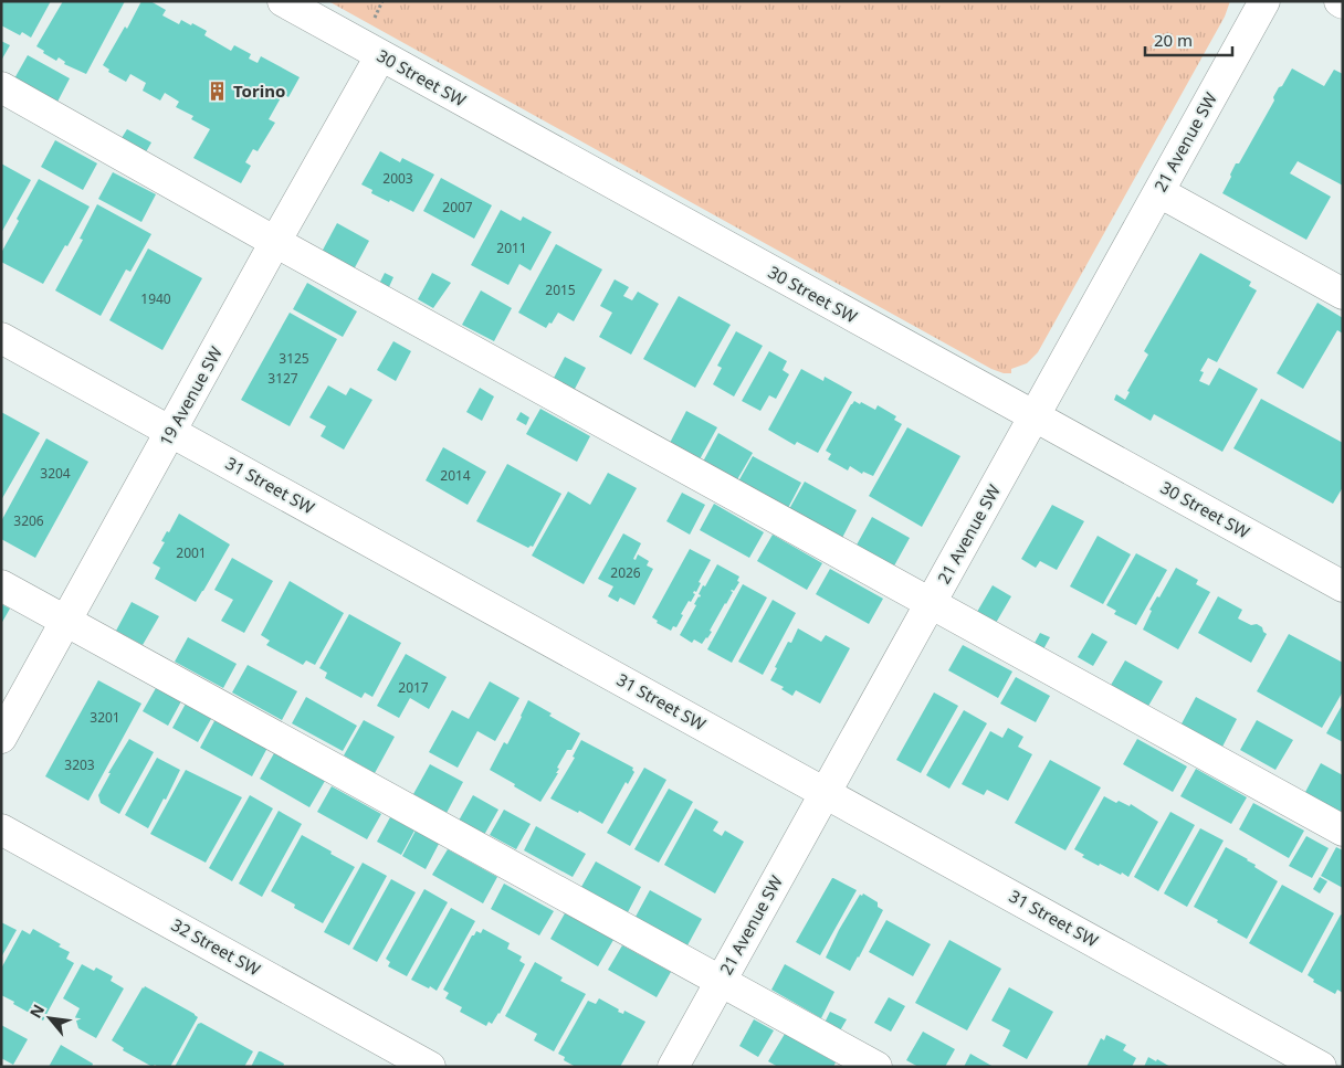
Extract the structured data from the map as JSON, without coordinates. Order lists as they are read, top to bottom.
{
  "streets": {
    "street": [
      "30 Street SW",
      "21 Avenue SW",
      "19 Avenue SW",
      "31 Street SW",
      "32 Street SW"
    ]
  },
  "crossings": [
    ["30 Street SW", "21 Avenue SW"],
    ["30 Street SW", "19 Avenue SW"],
    ["21 Avenue SW", "31 Street SW"],
    ["19 Avenue SW", "31 Street SW"]
  ],
  "places": {
    "building": ["Torino"]
  },
  "house_numbers": [
    "2003",
    "2007",
    "2011",
    "2015",
    "1940",
    "3125",
    "3127",
    "3204",
    "2014",
    "3206",
    "2001",
    "2026",
    "2017",
    "3201",
    "3203"
  ],
  "scale_bar": "20 m",
  "north": "top left"
}
